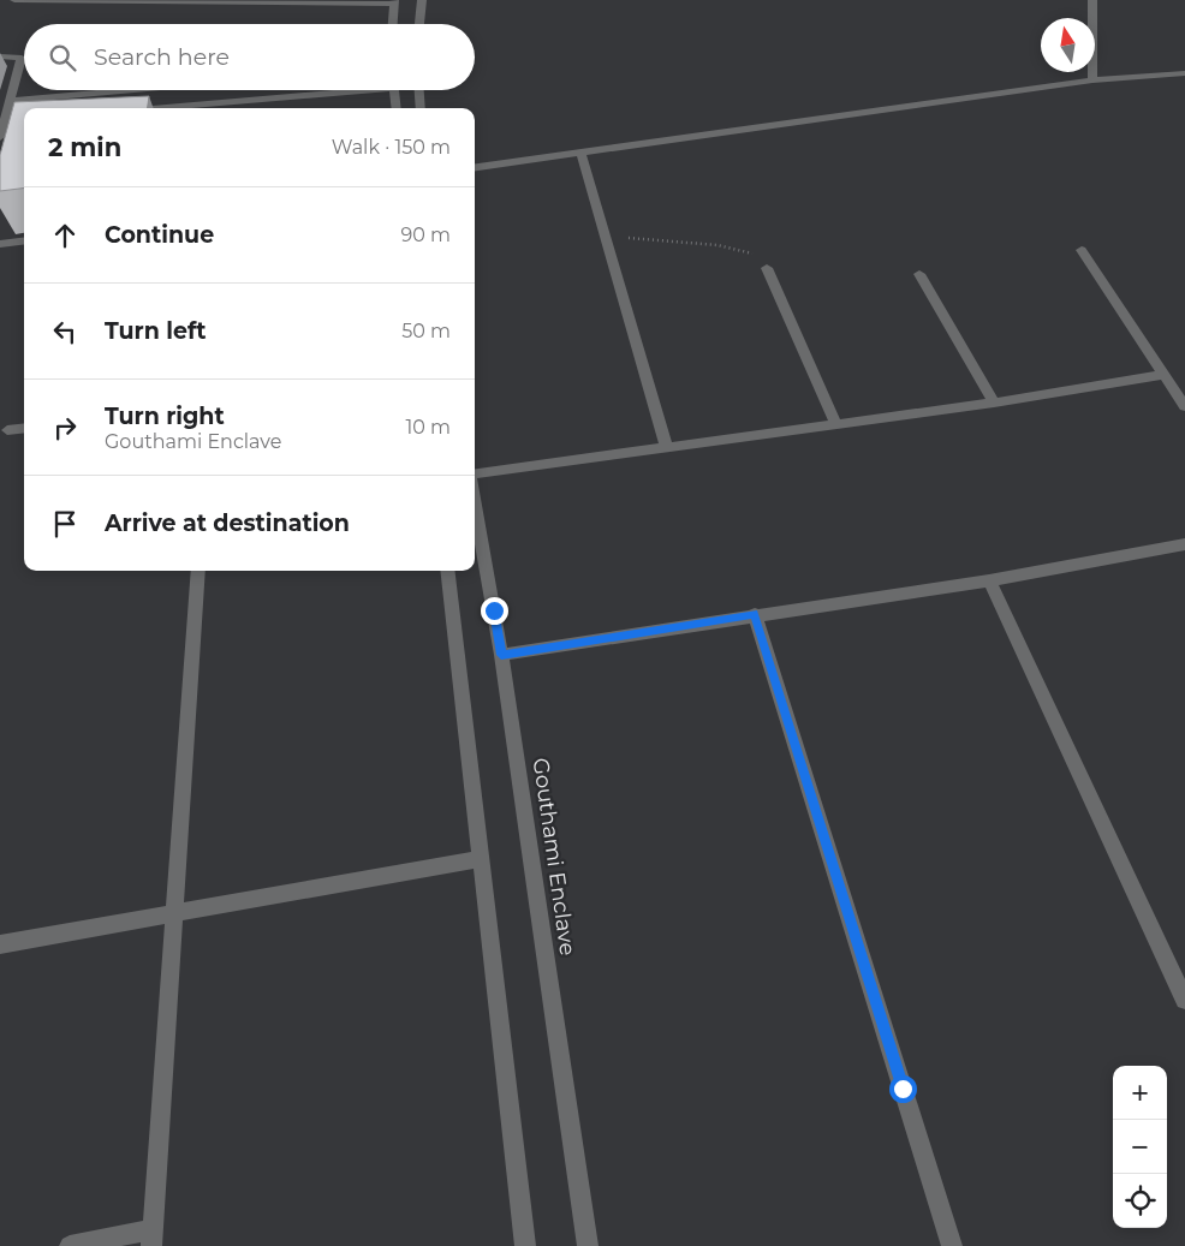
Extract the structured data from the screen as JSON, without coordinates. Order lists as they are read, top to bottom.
{
  "streets": {
    "street": ["Gouthami Enclave"]
  },
  "north": "top",
  "page": {
    "search": "Search here",
    "heading": ["2 min", "Walk · 150 m"],
    "list": [
      ["Continue", "90 m"],
      ["Turn left", "50 m"],
      ["Turn right", "Gouthami Enclave", "10 m"],
      "Arrive at destination"
    ],
    "map_buttons": ["+", "−"]
  }
}
